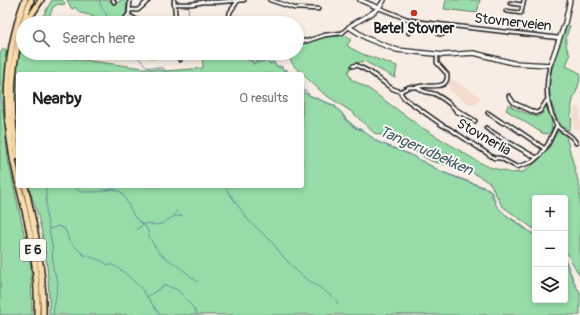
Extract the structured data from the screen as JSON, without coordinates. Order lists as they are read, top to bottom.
{
  "streets": {
    "highway": ["E 6"],
    "street": ["Stovnerveien", "Stovnerlia"]
  },
  "water": ["Tangerudbekken"],
  "places": ["Betel Stovner"],
  "page": {
    "search": "Search here",
    "heading": ["Nearby", "0 results"],
    "map_buttons": ["+", "−"]
  }
}
